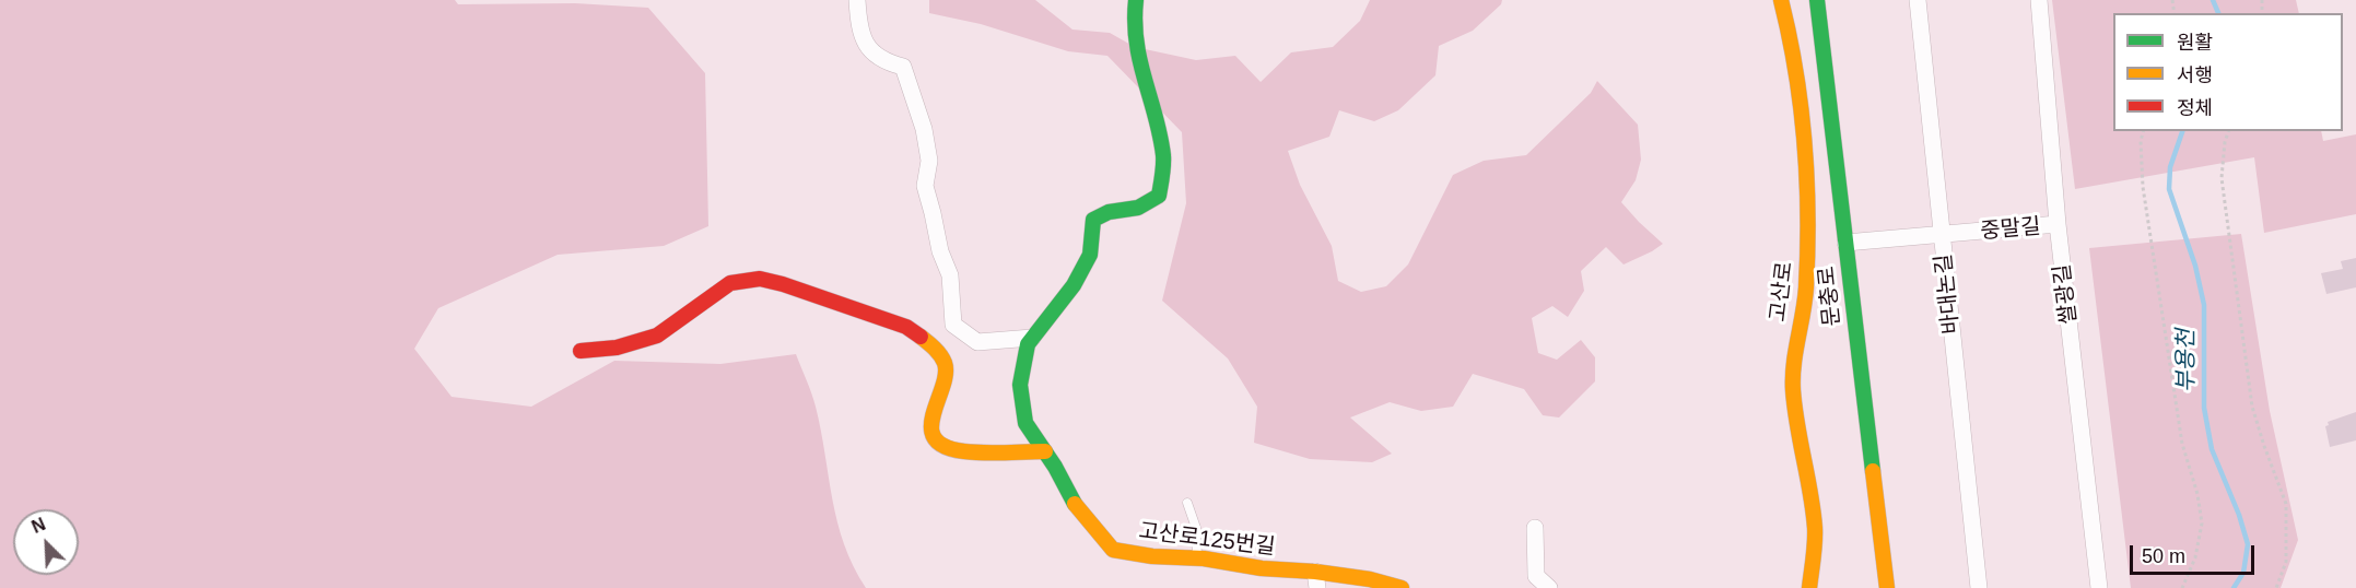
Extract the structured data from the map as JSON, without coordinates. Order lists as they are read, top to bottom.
{
  "streets": {
    "street": [
      "중말길",
      "고산로",
      "바대논길",
      "쌀광길",
      "문충로",
      "고산로125번길"
    ]
  },
  "crossings": [
    ["중말길", "바대논길"],
    ["중말길", "쌀광길"],
    ["중말길", "문충로"]
  ],
  "water": ["부용천"],
  "legend": ["원활", "서행", "정체"],
  "scale_bar": "50 m",
  "north": "top left"
}
